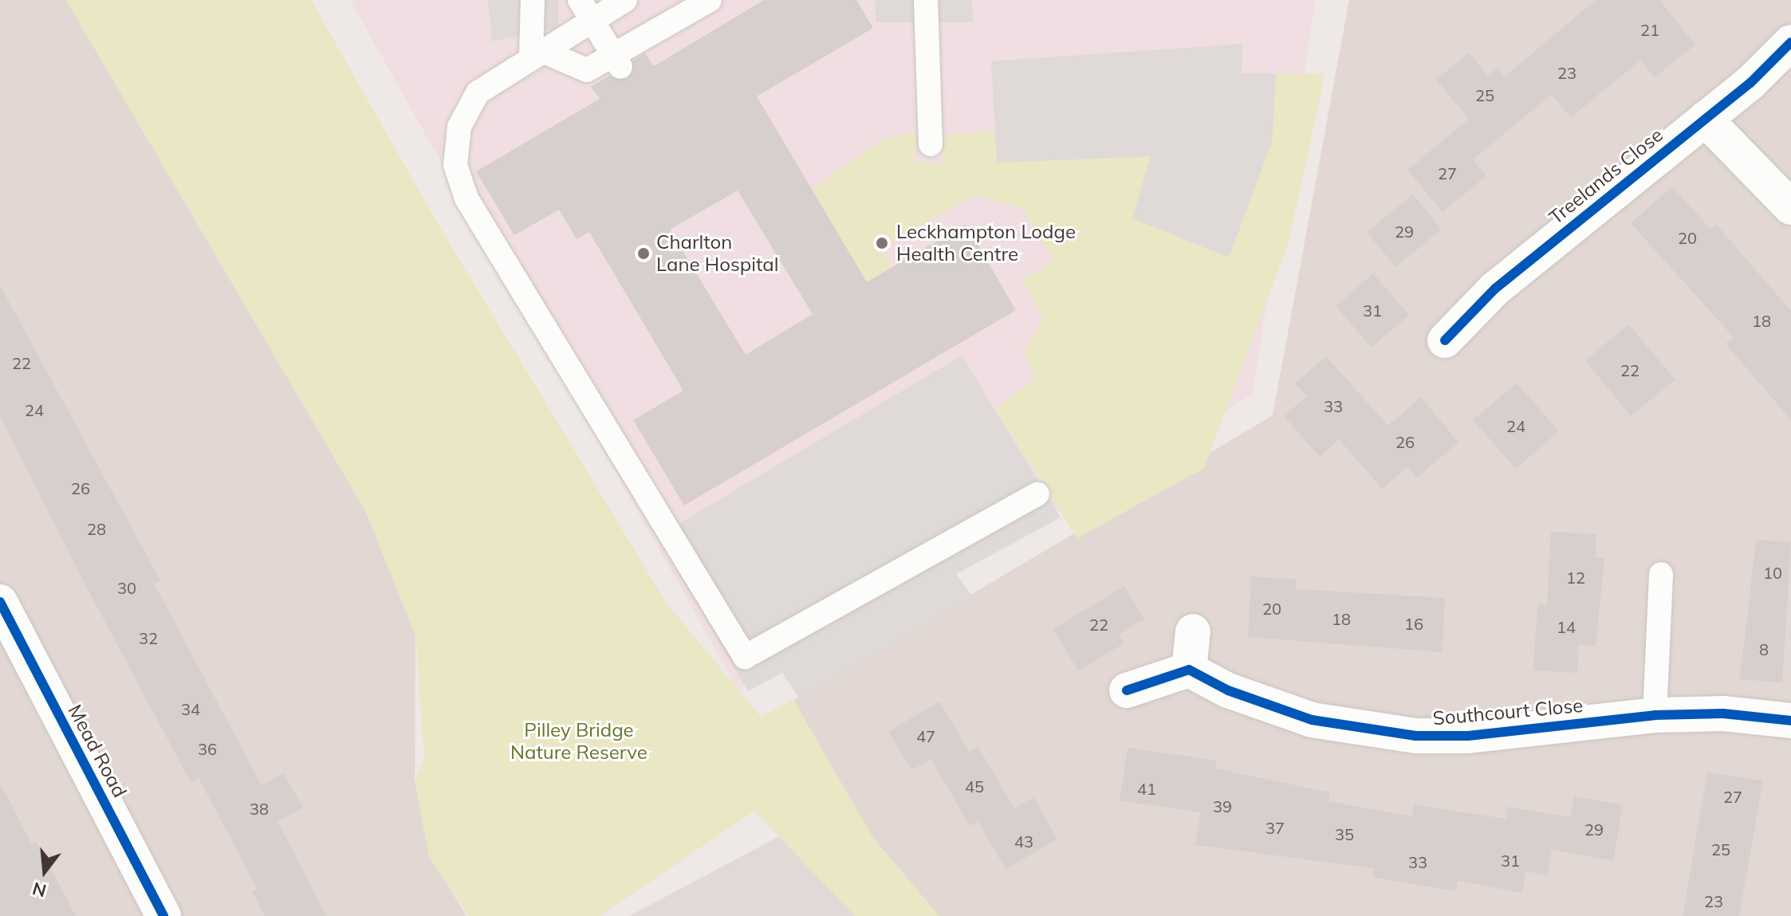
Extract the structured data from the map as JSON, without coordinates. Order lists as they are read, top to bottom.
{
  "streets": {
    "street": ["Treelands Close", "Southcourt Close", "Mead Road"]
  },
  "parks": ["Pilley Bridge Nature Reserve"],
  "places": ["Leckhampton Lodge Health Centre", "Charlton Lane Hospital"],
  "house_numbers": [
    "21",
    "23",
    "25",
    "27",
    "29",
    "20",
    "31",
    "18",
    "22",
    "22",
    "33",
    "24",
    "24",
    "26",
    "26",
    "28",
    "10",
    "12",
    "30",
    "20",
    "18",
    "16",
    "22",
    "14",
    "32",
    "8",
    "34",
    "47",
    "36",
    "45",
    "41",
    "27",
    "39",
    "38",
    "37",
    "29",
    "35",
    "43",
    "25",
    "31",
    "33",
    "23"
  ],
  "north": "bottom"
}
